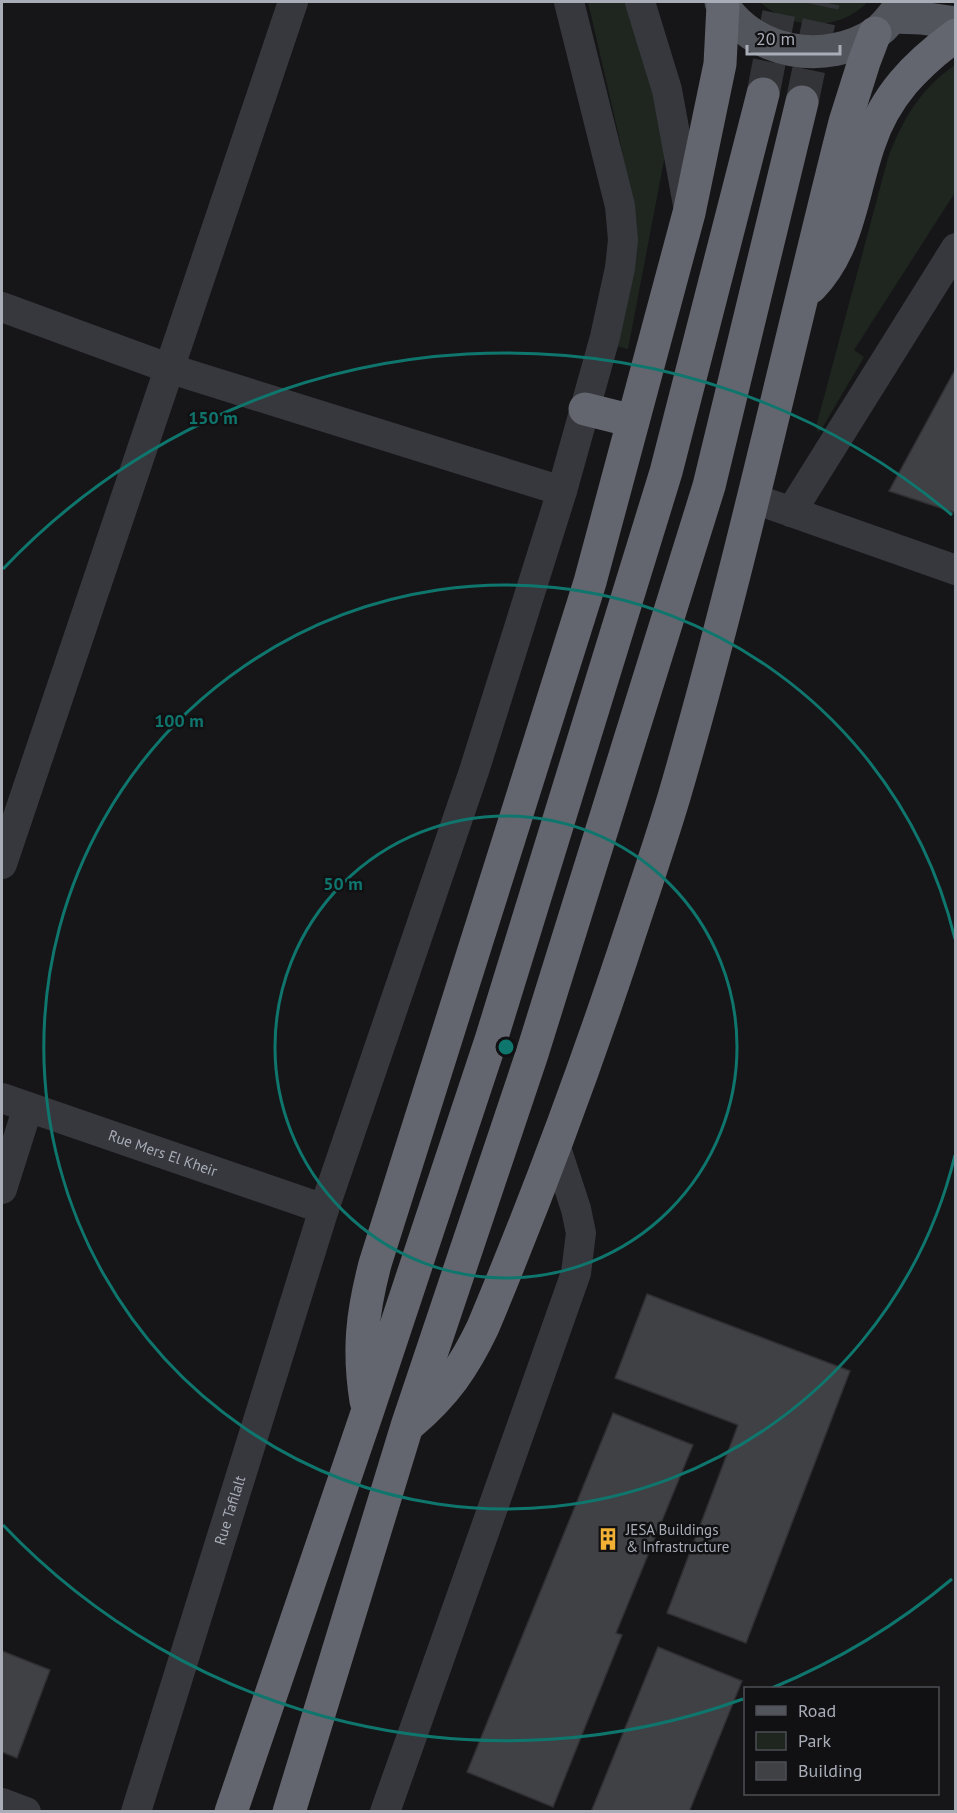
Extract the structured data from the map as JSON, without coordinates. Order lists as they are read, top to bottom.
{
  "streets": {
    "street": ["Rue Mers El Kheir", "Rue Tafilalt"]
  },
  "crossings": [
    ["Rue Mers El Kheir", "Rue Tafilalt"]
  ],
  "places": {
    "building": ["JESA Buildings & Infrastructure"]
  },
  "legend": ["Road", "Park", "Building"],
  "scale_bar": "20 m",
  "rings": ["150 m", "100 m", "50 m"]
}
